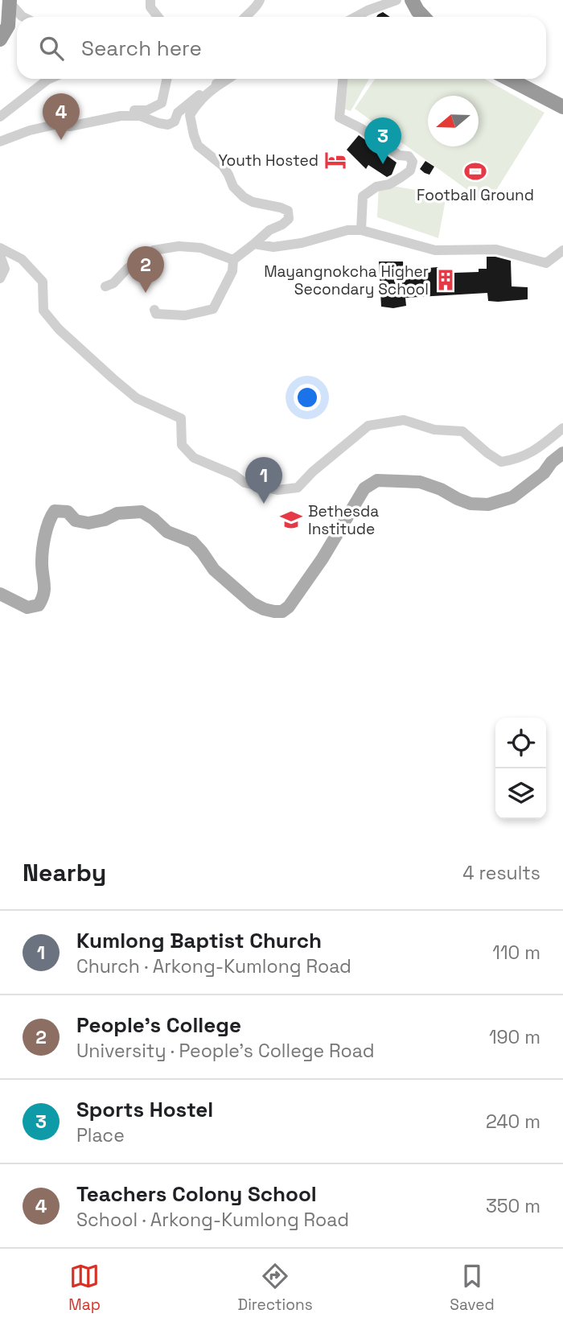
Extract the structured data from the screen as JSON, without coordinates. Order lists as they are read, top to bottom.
{
  "places": {
    "hotel": ["Youth Hosted"],
    "sports": ["Football Ground"],
    "building": ["Mayangnokcha Higher Secondary School"],
    "school or university": ["Bethesda Institude"]
  },
  "north": "left",
  "page": {
    "search": "Search here",
    "pins": [
      "4",
      "3",
      "2",
      "1"
    ],
    "heading": ["Nearby", "4 results"],
    "list": [
      {
        "mark": "1",
        "name": "Kumlong Baptist Church",
        "note": "Church · Arkong-Kumlong Road",
        "value": "110 m"
      },
      {
        "mark": "2",
        "name": "People's College",
        "note": "University · People's College Road",
        "value": "190 m"
      },
      {
        "mark": "3",
        "name": "Sports Hostel",
        "note": "Place",
        "value": "240 m"
      },
      {
        "mark": "4",
        "name": "Teachers Colony School",
        "note": "School · Arkong-Kumlong Road",
        "value": "350 m"
      }
    ],
    "nav": ["Map", "Directions", "Saved"]
  }
}
